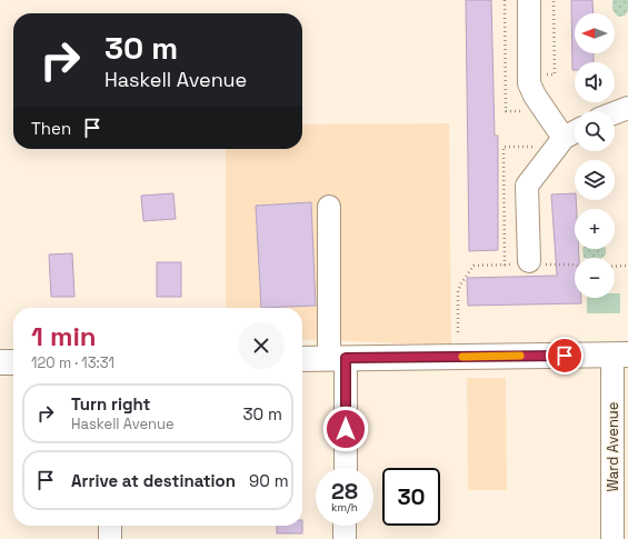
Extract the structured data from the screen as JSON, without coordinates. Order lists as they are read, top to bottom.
{
  "streets": {
    "street": ["Ward Avenue"]
  },
  "north": "left",
  "page": {
    "map_buttons": ["+", "−"],
    "turn": ["30 m", "Haskell Avenue"],
    "then": "Then",
    "heading": ["1 min", "120 m · 13:31"],
    "list": [
      {
        "name": "Turn right",
        "note": "Haskell Avenue",
        "value": "30 m"
      },
      {
        "name": "Arrive at destination",
        "value": "90 m"
      }
    ],
    "speed": "28 km/h",
    "limit": "30"
  }
}
